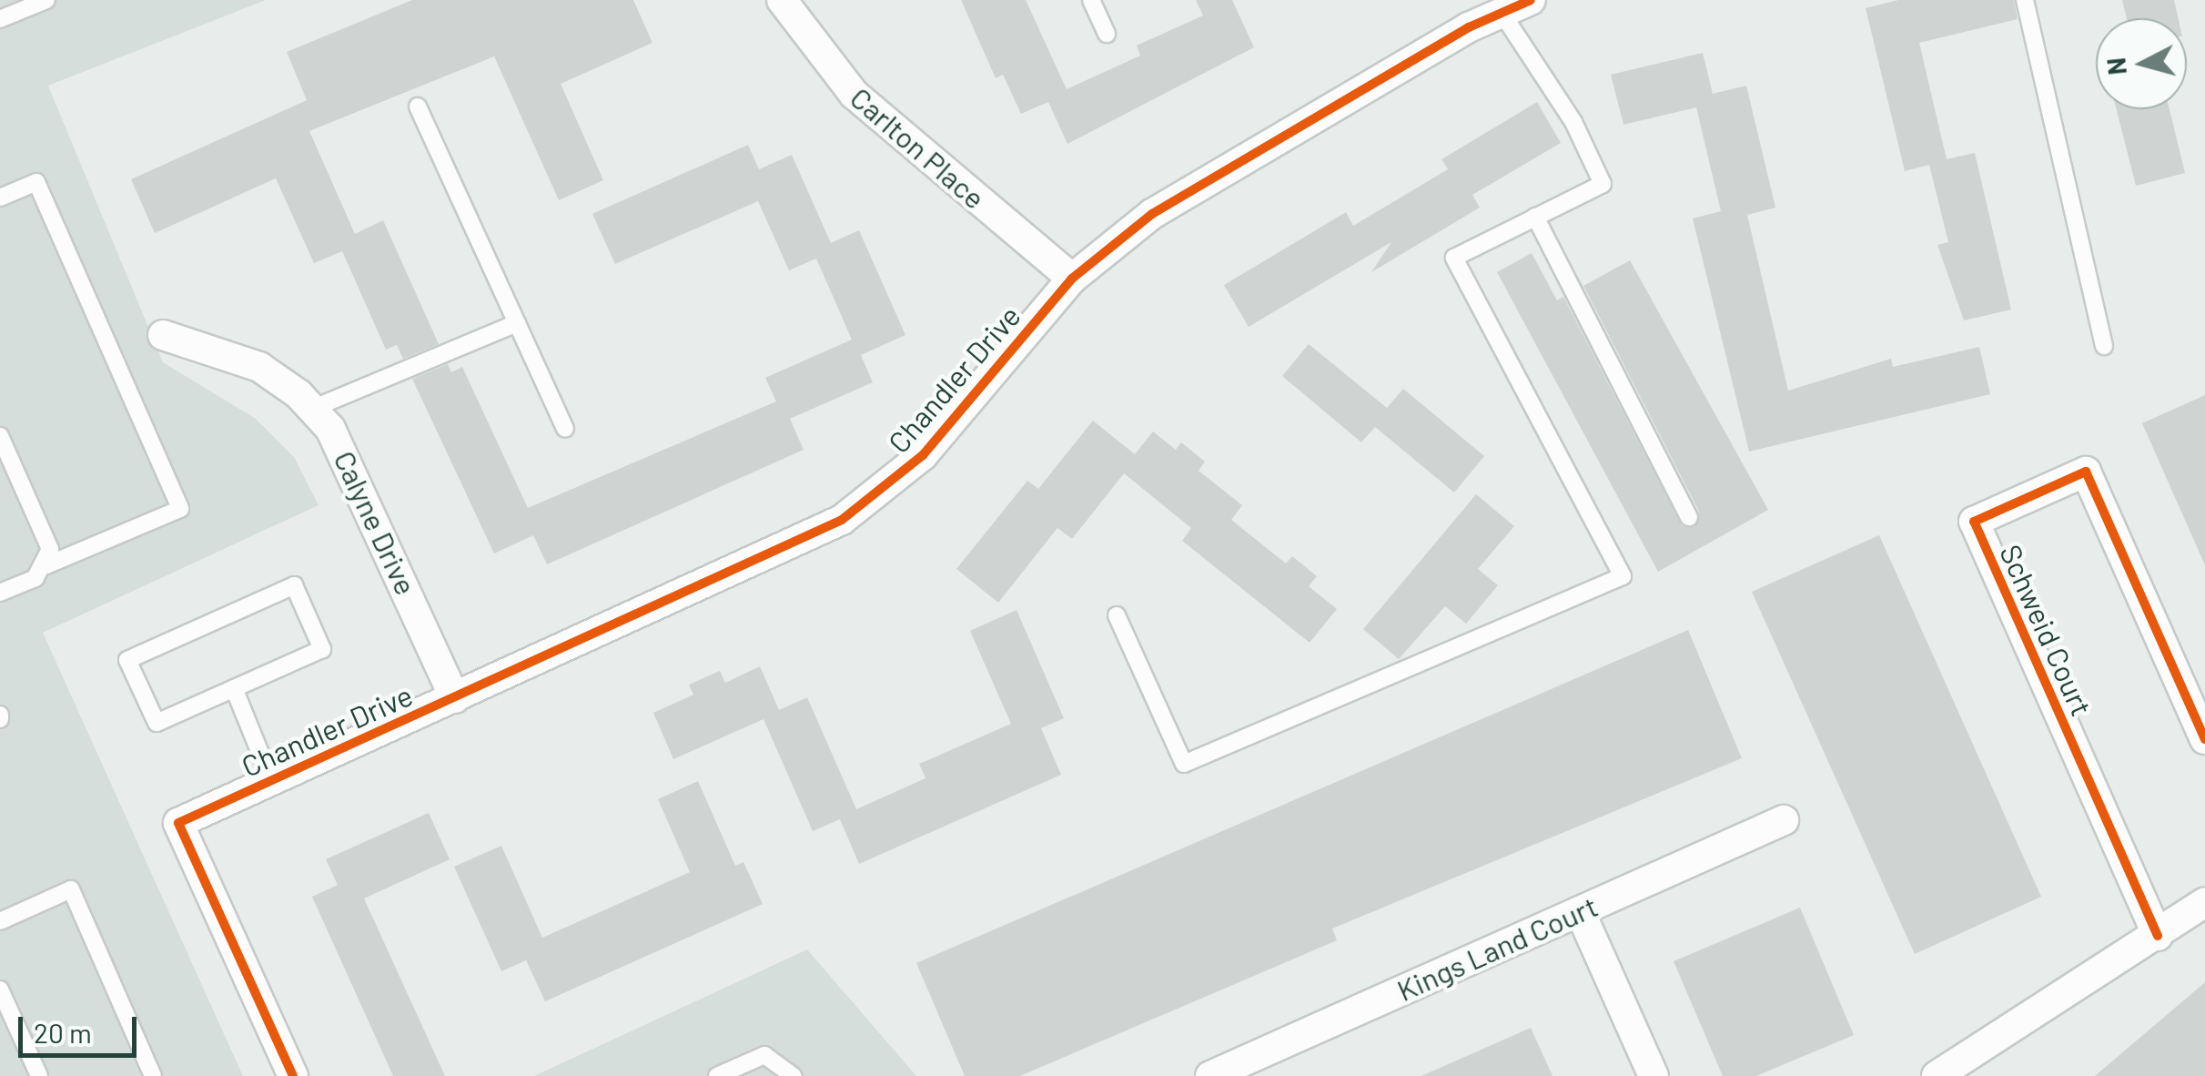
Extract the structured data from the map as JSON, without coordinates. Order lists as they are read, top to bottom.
{
  "streets": {
    "street": [
      "Carlton Place",
      "Chandler Drive",
      "Calyne Drive",
      "Schweid Court",
      "Kings Land Court"
    ]
  },
  "crossings": [
    ["Carlton Place", "Chandler Drive"],
    ["Chandler Drive", "Calyne Drive"]
  ],
  "scale_bar": "20 m",
  "north": "left"
}
